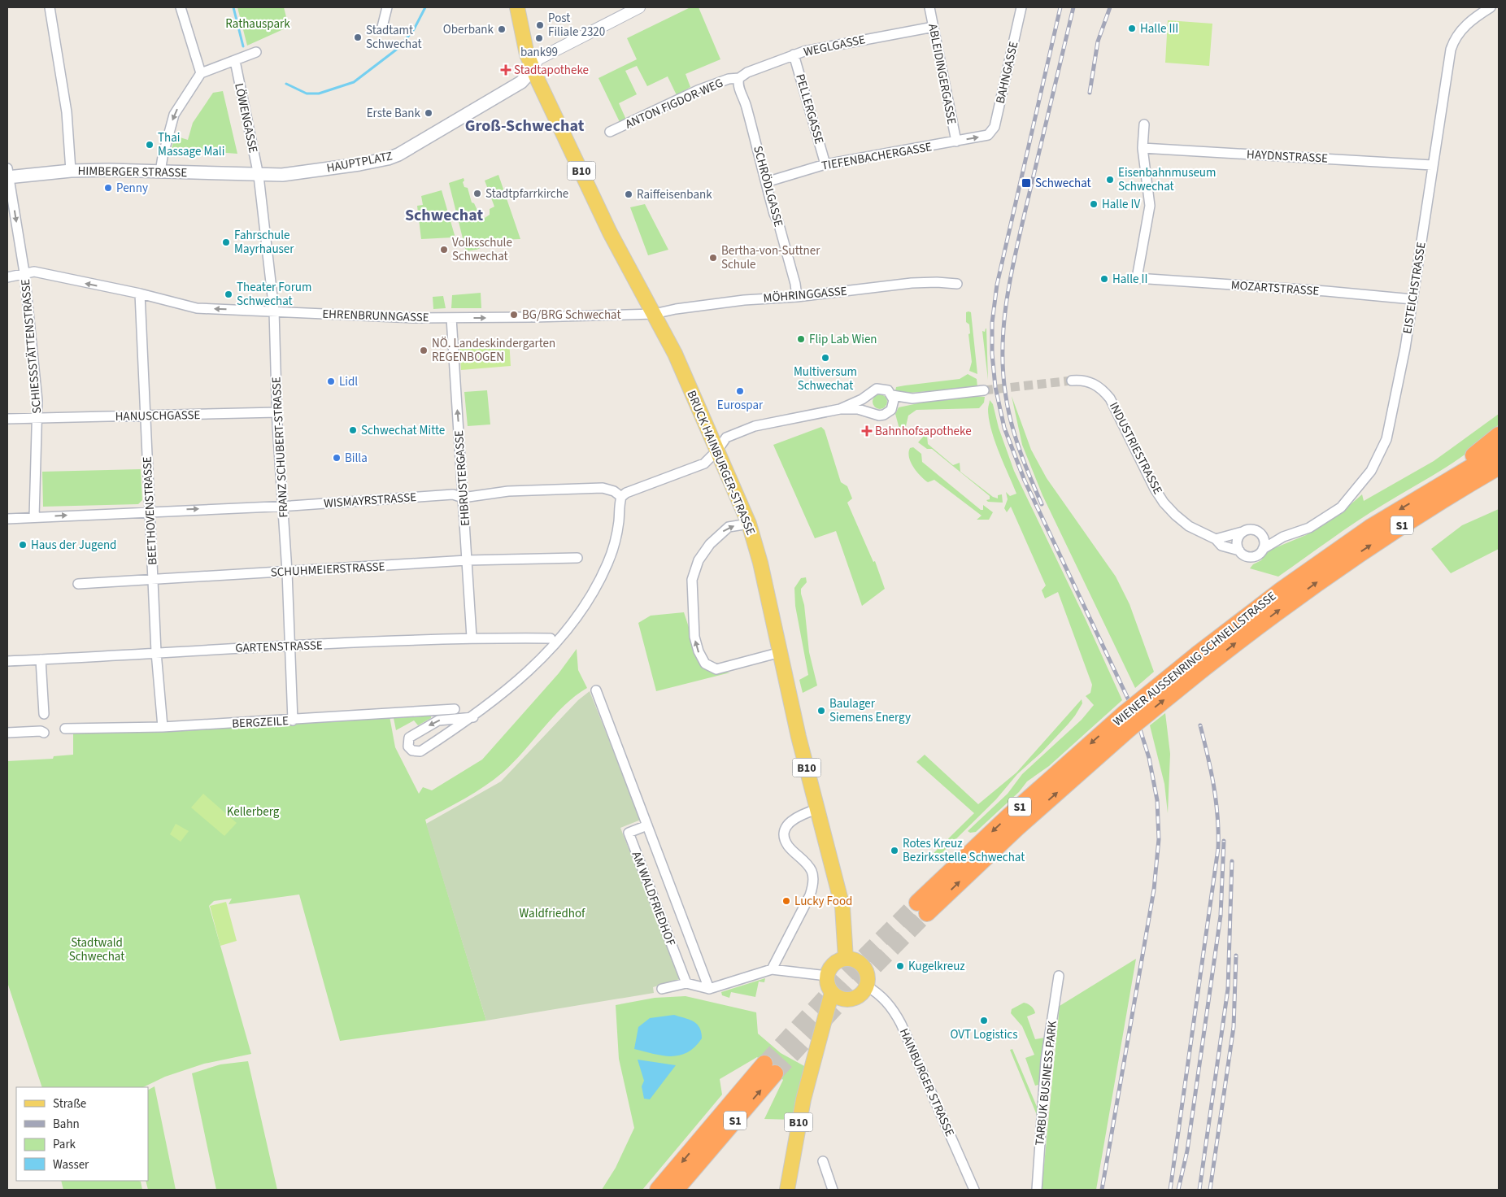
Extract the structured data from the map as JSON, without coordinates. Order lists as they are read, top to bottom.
{
  "streets": {
    "highway": ["S1", "WIENER AUSSENRING SCHNELLSTRASSE"],
    "main road": [
      "HAUPTPLATZ",
      "B10",
      "HIMBERGER STRASSE",
      "BRUCK HAINBURGER-STRASSE"
    ],
    "street": [
      "WEGLGASSE",
      "BAHNGASSE",
      "ABLEIDINGERGASSE",
      "ANTON FIGDOR-WEG",
      "PELLERGASSE",
      "LÖWENGASSE",
      "TIEFENBACHERGASSE",
      "HAYDNSTRASSE",
      "SCHRÖDLGASSE",
      "MOZARTSTRASSE",
      "EISTEICHSTRASSE",
      "MÖHRINGGASSE",
      "EHRENBRUNNGASSE",
      "SCHIESSSTÄTTENSTRASSE",
      "HANUSCHGASSE",
      "FRANZ SCHUBERT-STRASSE",
      "INDUSTRIESTRASSE",
      "EHBRUSTERGASSE",
      "WISMAYRSTRASSE",
      "BEETHOVENSTRASSE",
      "SCHUHMEIERSTRASSE",
      "GARTENSTRASSE",
      "BERGZEILE",
      "AM WALDFRIEDHOF",
      "HAINBURGER STRASSE",
      "TARBUK BUSINESS PARK"
    ]
  },
  "crossings": [
    ["WEGLGASSE", "ABLEIDINGERGASSE"],
    ["WEGLGASSE", "ANTON FIGDOR-WEG"],
    ["WEGLGASSE", "PELLERGASSE"],
    ["WEGLGASSE", "SCHRÖDLGASSE"],
    ["BAHNGASSE", "TIEFENBACHERGASSE"],
    ["ABLEIDINGERGASSE", "TIEFENBACHERGASSE"],
    ["ANTON FIGDOR-WEG", "SCHRÖDLGASSE"],
    ["PELLERGASSE", "TIEFENBACHERGASSE"],
    ["LÖWENGASSE", "HAUPTPLATZ"],
    ["LÖWENGASSE", "HIMBERGER STRASSE"],
    ["LÖWENGASSE", "FRANZ SCHUBERT-STRASSE"],
    ["TIEFENBACHERGASSE", "SCHRÖDLGASSE"],
    ["HAYDNSTRASSE", "MOZARTSTRASSE"],
    ["HAYDNSTRASSE", "EISTEICHSTRASSE"],
    ["HAUPTPLATZ", "B10"],
    ["HAUPTPLATZ", "HIMBERGER STRASSE"],
    ["HAUPTPLATZ", "FRANZ SCHUBERT-STRASSE"],
    ["HAUPTPLATZ", "BRUCK HAINBURGER-STRASSE"],
    ["B10", "BRUCK HAINBURGER-STRASSE"],
    ["B10", "HAINBURGER STRASSE"],
    ["HIMBERGER STRASSE", "SCHIESSSTÄTTENSTRASSE"],
    ["HIMBERGER STRASSE", "FRANZ SCHUBERT-STRASSE"],
    ["SCHRÖDLGASSE", "MÖHRINGGASSE"],
    ["MOZARTSTRASSE", "EISTEICHSTRASSE"],
    ["EISTEICHSTRASSE", "INDUSTRIESTRASSE"],
    ["MÖHRINGGASSE", "EHRENBRUNNGASSE"],
    ["MÖHRINGGASSE", "BRUCK HAINBURGER-STRASSE"],
    ["EHRENBRUNNGASSE", "SCHIESSSTÄTTENSTRASSE"],
    ["EHRENBRUNNGASSE", "FRANZ SCHUBERT-STRASSE"],
    ["EHRENBRUNNGASSE", "BRUCK HAINBURGER-STRASSE"],
    ["EHRENBRUNNGASSE", "EHBRUSTERGASSE"],
    ["EHRENBRUNNGASSE", "BEETHOVENSTRASSE"],
    ["SCHIESSSTÄTTENSTRASSE", "HANUSCHGASSE"],
    ["SCHIESSSTÄTTENSTRASSE", "WISMAYRSTRASSE"],
    ["HANUSCHGASSE", "FRANZ SCHUBERT-STRASSE"],
    ["HANUSCHGASSE", "BEETHOVENSTRASSE"],
    ["FRANZ SCHUBERT-STRASSE", "WISMAYRSTRASSE"],
    ["FRANZ SCHUBERT-STRASSE", "SCHUHMEIERSTRASSE"],
    ["FRANZ SCHUBERT-STRASSE", "GARTENSTRASSE"],
    ["FRANZ SCHUBERT-STRASSE", "BERGZEILE"],
    ["BRUCK HAINBURGER-STRASSE", "HAINBURGER STRASSE"],
    ["EHBRUSTERGASSE", "WISMAYRSTRASSE"],
    ["EHBRUSTERGASSE", "SCHUHMEIERSTRASSE"],
    ["EHBRUSTERGASSE", "GARTENSTRASSE"],
    ["WISMAYRSTRASSE", "BEETHOVENSTRASSE"],
    ["BEETHOVENSTRASSE", "SCHUHMEIERSTRASSE"],
    ["BEETHOVENSTRASSE", "GARTENSTRASSE"],
    ["BEETHOVENSTRASSE", "BERGZEILE"]
  ],
  "one_way": ["EHBRUSTERGASSE", "WISMAYRSTRASSE"],
  "districts": ["Groß-Schwechat", "Schwechat"],
  "parks": [
    "Rathauspark",
    "Kellerberg",
    "Waldfriedhof",
    "Stadtwald Schwechat"
  ],
  "places": {
    "other": [
      "Post Filiale 2320",
      "Halle III",
      "Oberbank",
      "Stadtamt Schwechat",
      "bank99",
      "Erste Bank",
      "Thai Massage Mali",
      "Eisenbahnmuseum Schwechat",
      "Penny",
      "Stadtpfarrkirche",
      "Raiffeisenbank",
      "Halle IV",
      "Fahrschule Mayrhauser",
      "Volksschule Schwechat",
      "Bertha-von-Suttner Schule",
      "Halle II",
      "Theater Forum Schwechat",
      "BG/BRG Schwechat",
      "Flip Lab Wien",
      "NÖ. Landeskindergarten REGENBOGEN",
      "Multiversum Schwechat",
      "Lidl",
      "Eurospar",
      "Schwechat Mitte",
      "Billa",
      "Haus der Jugend",
      "Baulager Siemens Energy",
      "Rotes Kreuz Bezirksstelle Schwechat",
      "Lucky Food",
      "Kugelkreuz",
      "OVT Logistics"
    ],
    "health": ["Stadtapotheke", "Bahnhofsapotheke"],
    "transit": ["Schwechat"]
  },
  "legend": [
    "Straße",
    "Bahn",
    "Park",
    "Wasser"
  ]
}
